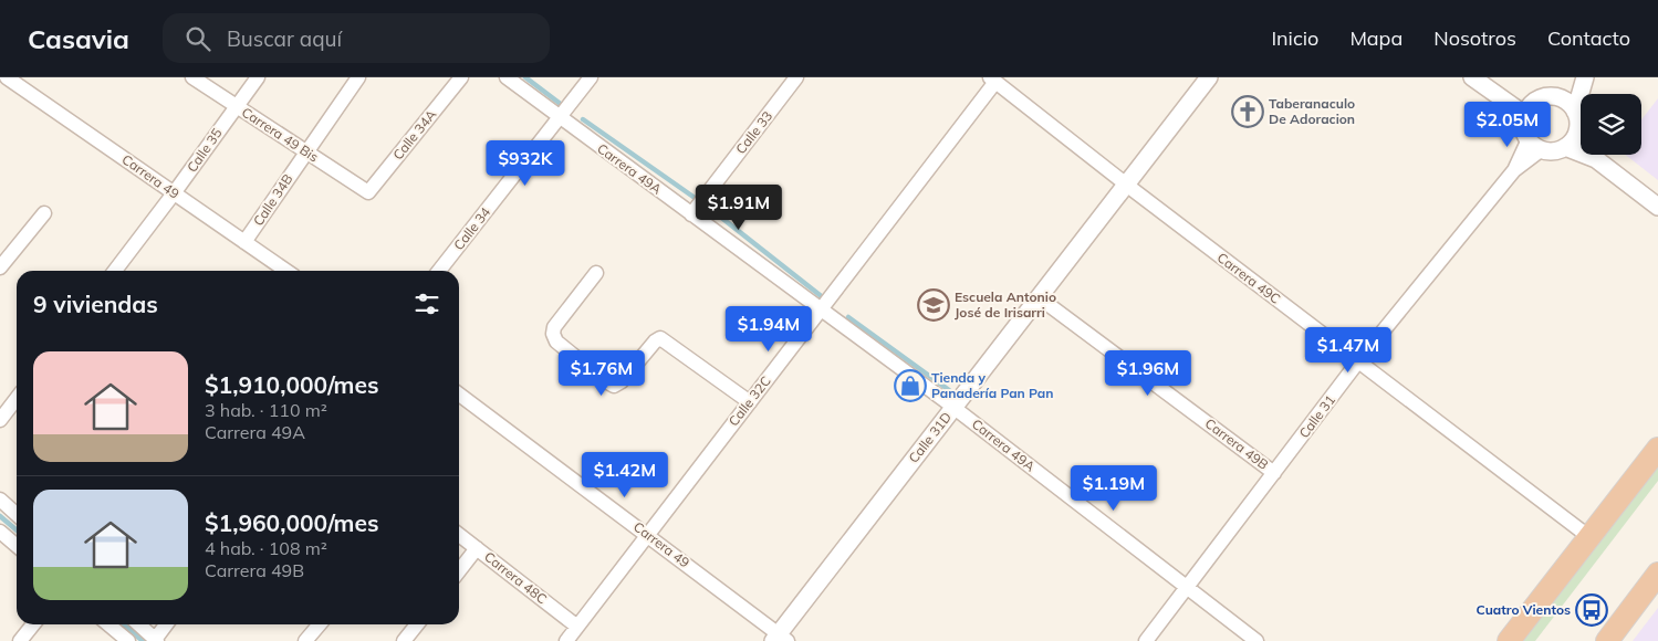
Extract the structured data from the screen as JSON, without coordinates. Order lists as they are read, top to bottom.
{
  "streets": {
    "street": [
      "Calle 33",
      "Carrera 49 Bis",
      "Calle 34A",
      "Calle 35",
      "Carrera 49A",
      "Carrera 49",
      "Calle 34B",
      "Calle 34",
      "Carrera 49C",
      "Calle 32C",
      "Calle 31",
      "Calle 31D",
      "Carrera 49B",
      "Carrera 48C"
    ]
  },
  "crossings": [
    ["Calle 33", "Carrera 49A"],
    ["Carrera 49 Bis", "Calle 34A"],
    ["Carrera 49 Bis", "Calle 35"],
    ["Carrera 49 Bis", "Calle 34B"],
    ["Calle 35", "Carrera 49"],
    ["Carrera 49A", "Calle 34"],
    ["Carrera 49A", "Calle 32C"],
    ["Carrera 49A", "Calle 31"],
    ["Carrera 49A", "Calle 31D"],
    ["Carrera 49", "Calle 34B"],
    ["Carrera 49", "Calle 32C"],
    ["Carrera 49", "Calle 31D"],
    ["Carrera 49C", "Calle 32C"],
    ["Carrera 49C", "Calle 31"],
    ["Carrera 49C", "Calle 31D"],
    ["Calle 32C", "Carrera 48C"],
    ["Calle 31", "Carrera 49B"],
    ["Calle 31D", "Carrera 49B"]
  ],
  "places": {
    "church": ["Taberanaculo De Adoracion"],
    "school or university": ["Escuela Antonio José de Irisarri"],
    "shop": ["Tienda y Panadería Pan Pan"],
    "bus stop": ["Cuatro Vientos"]
  },
  "page": {
    "header": "Casavia",
    "search": "Buscar aquí",
    "nav": [
      "Inicio",
      "Mapa",
      "Nosotros",
      "Contacto"
    ],
    "price": [
      "$2.05M",
      "$932K",
      "$1.91M",
      "$1.94M",
      "$1.47M",
      "$1.76M",
      "$1.96M",
      "$1.42M",
      "$1.19M"
    ],
    "heading": "9 viviendas",
    "list": [
      {
        "name": "$1,910,000/mes",
        "note": "3 hab. · 110 m² · Carrera 49A"
      },
      {
        "name": "$1,960,000/mes",
        "note": "4 hab. · 108 m² · Carrera 49B"
      }
    ]
  }
}
